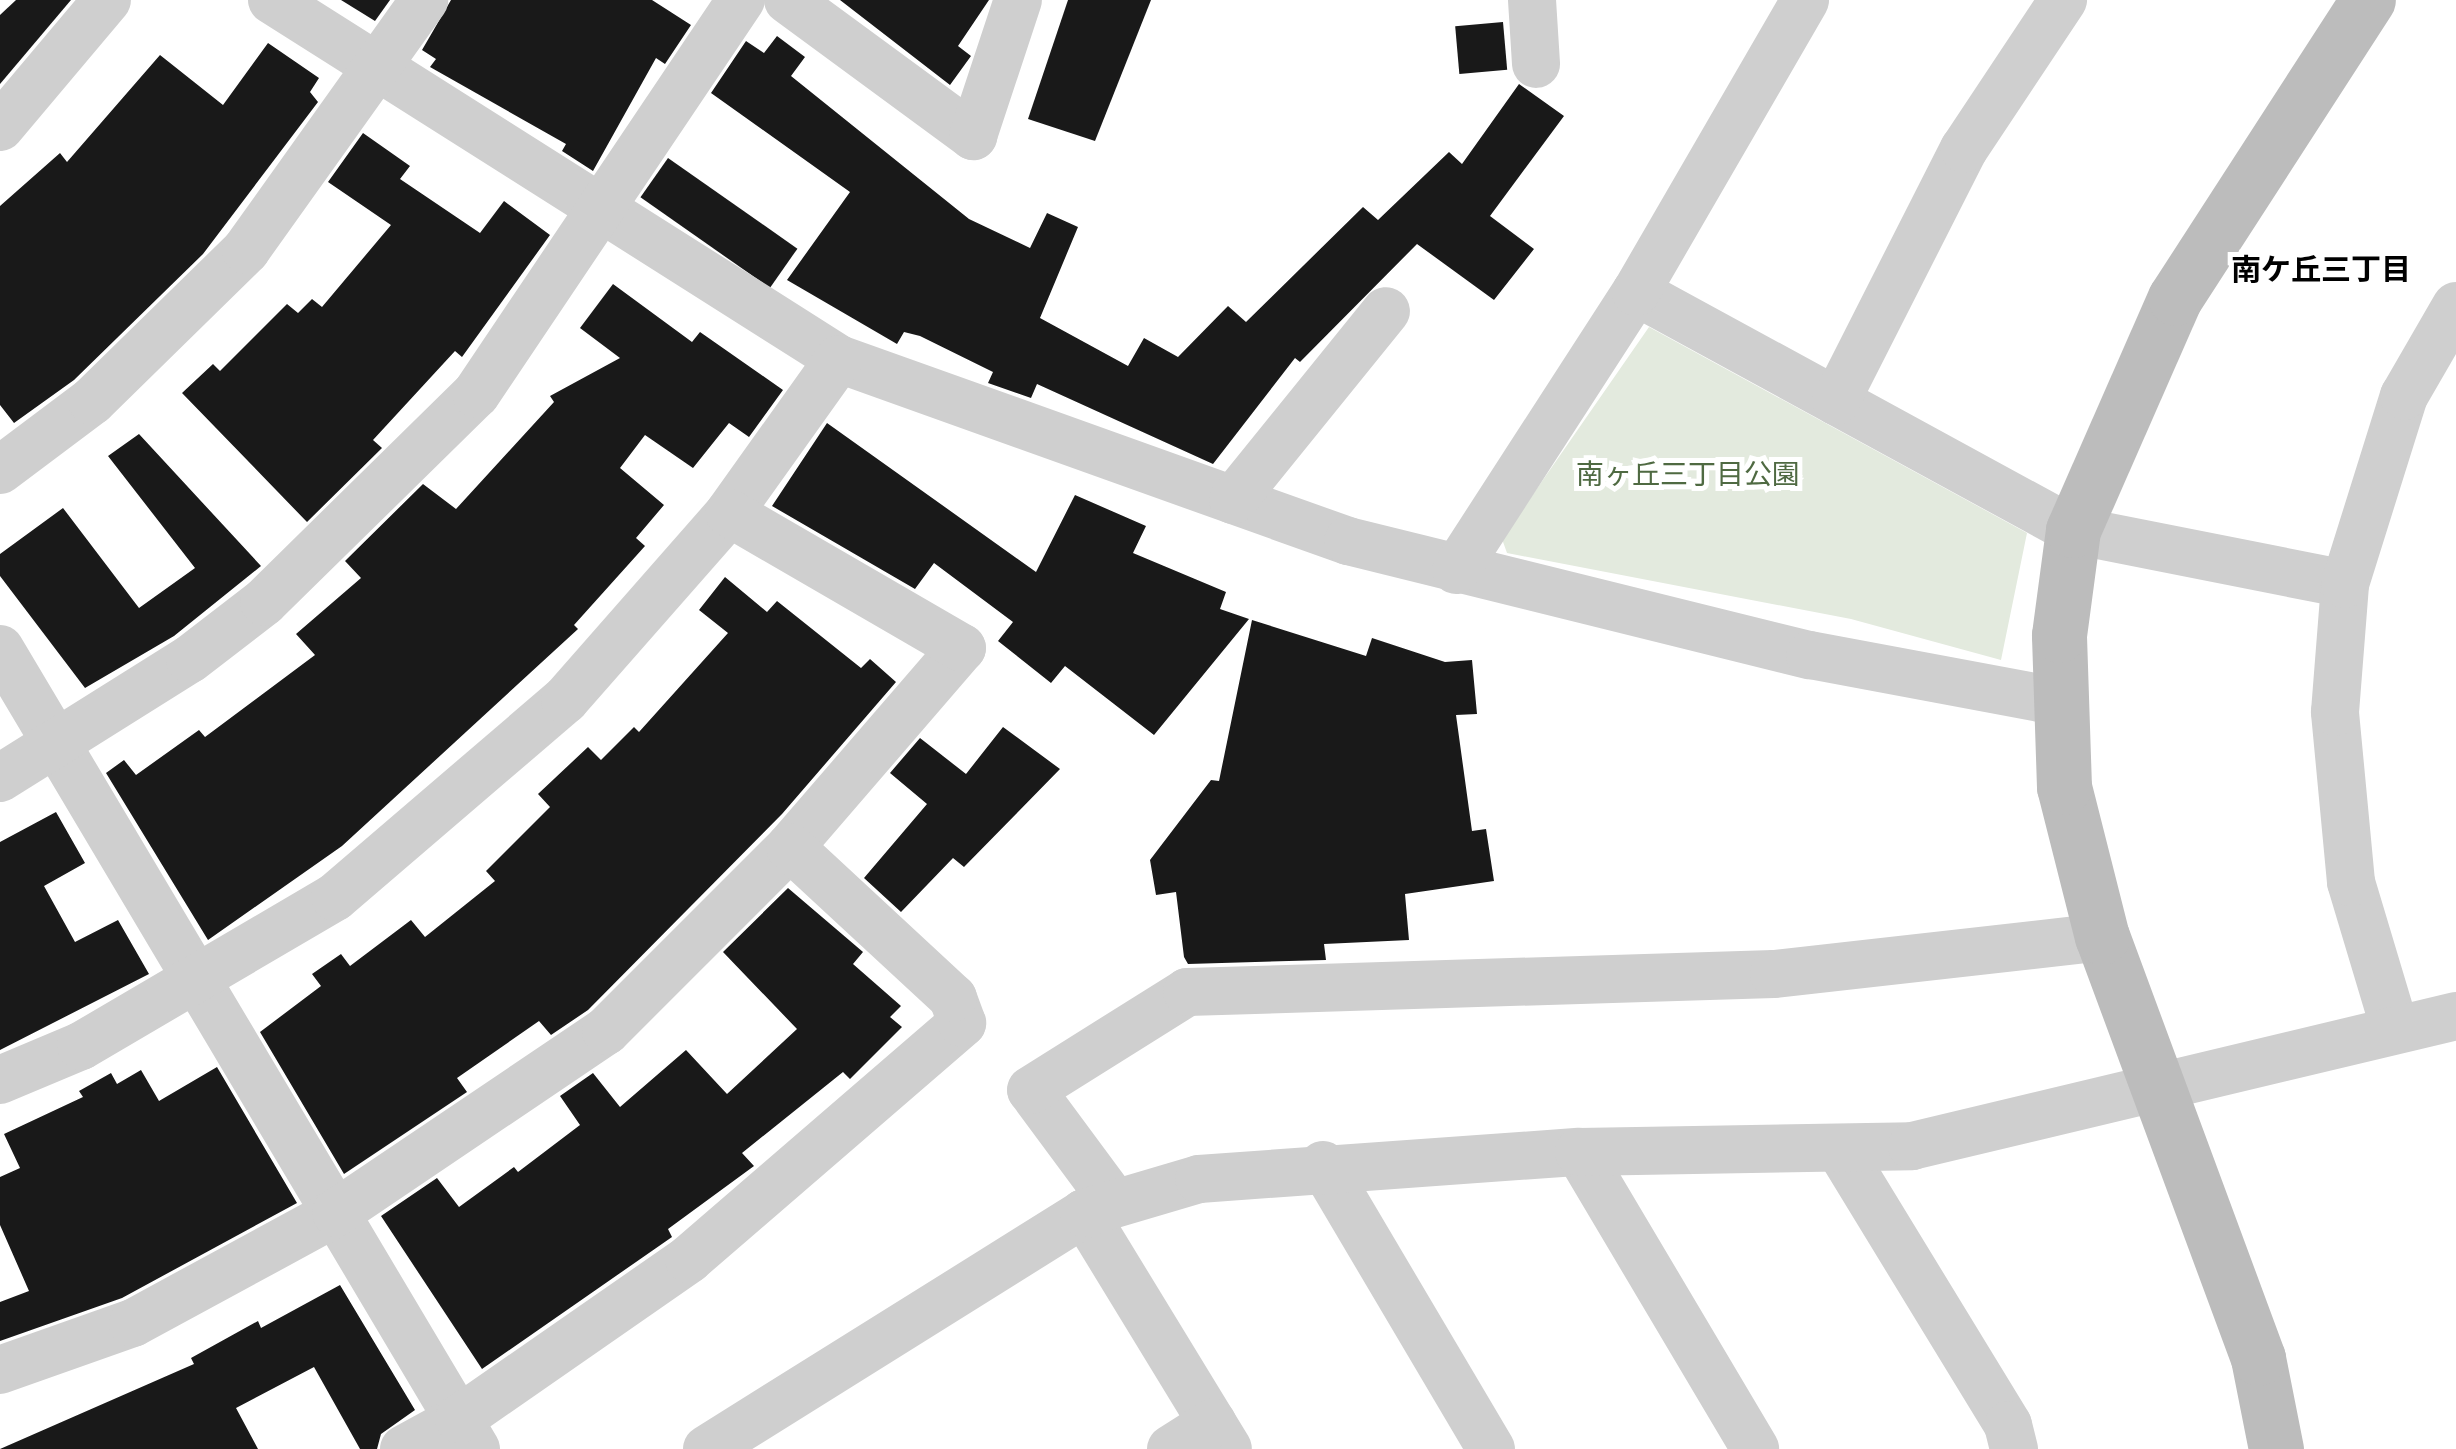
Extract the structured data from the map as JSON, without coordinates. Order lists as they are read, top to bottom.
{
  "districts": ["南ケ丘三丁目"],
  "parks": ["南ヶ丘三丁目公園"]
}
